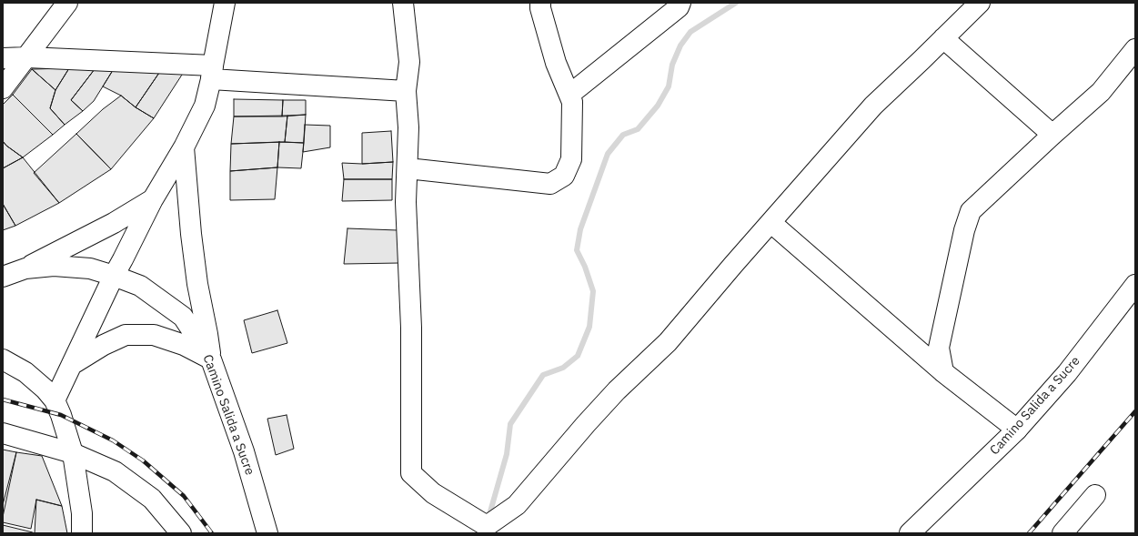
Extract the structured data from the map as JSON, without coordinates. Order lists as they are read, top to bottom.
{
  "streets": {
    "street": ["Camino Salida a Sucre"]
  }
}
